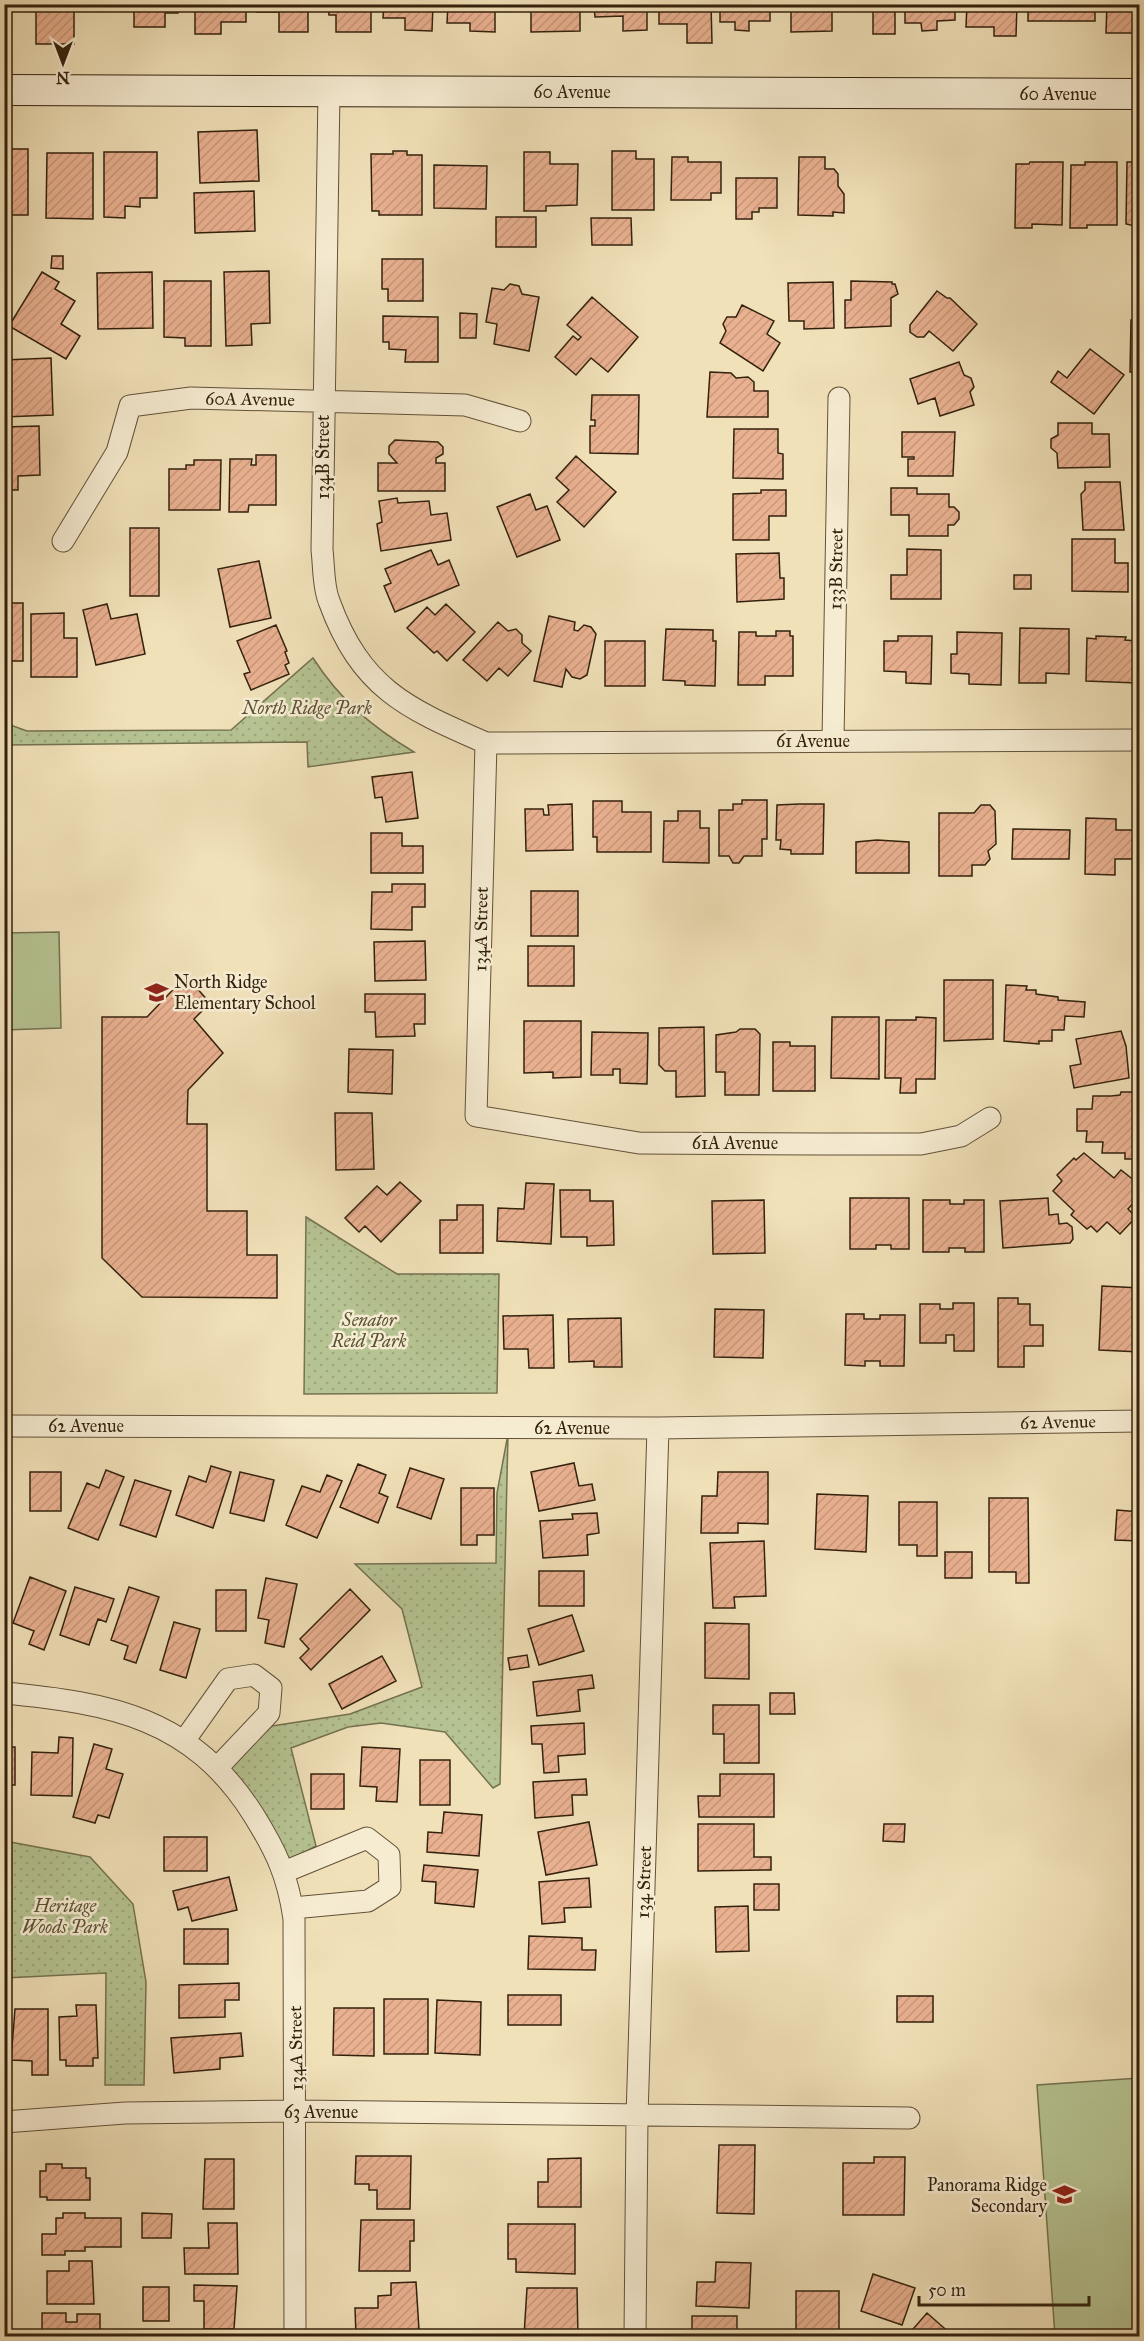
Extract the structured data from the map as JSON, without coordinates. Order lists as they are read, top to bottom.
{
  "streets": {
    "street": [
      "60 Avenue",
      "60A Avenue",
      "134B Street",
      "133B Street",
      "61 Avenue",
      "134A Street",
      "61A Avenue",
      "62 Avenue",
      "134 Street",
      "63 Avenue"
    ]
  },
  "crossings": [
    ["60 Avenue", "134B Street"],
    ["60A Avenue", "134B Street"],
    ["134B Street", "61 Avenue"],
    ["134B Street", "134A Street"],
    ["133B Street", "61 Avenue"],
    ["61 Avenue", "134A Street"],
    ["134A Street", "61A Avenue"],
    ["134A Street", "63 Avenue"],
    ["62 Avenue", "134 Street"],
    ["134 Street", "63 Avenue"]
  ],
  "parks": ["North Ridge Park", "Senator Reid Park", "Heritage Woods Park"],
  "places": {
    "school or university": ["North Ridge Elementary School", "Panorama Ridge Secondary"]
  },
  "scale_bar": "50 m",
  "north": "bottom"
}
